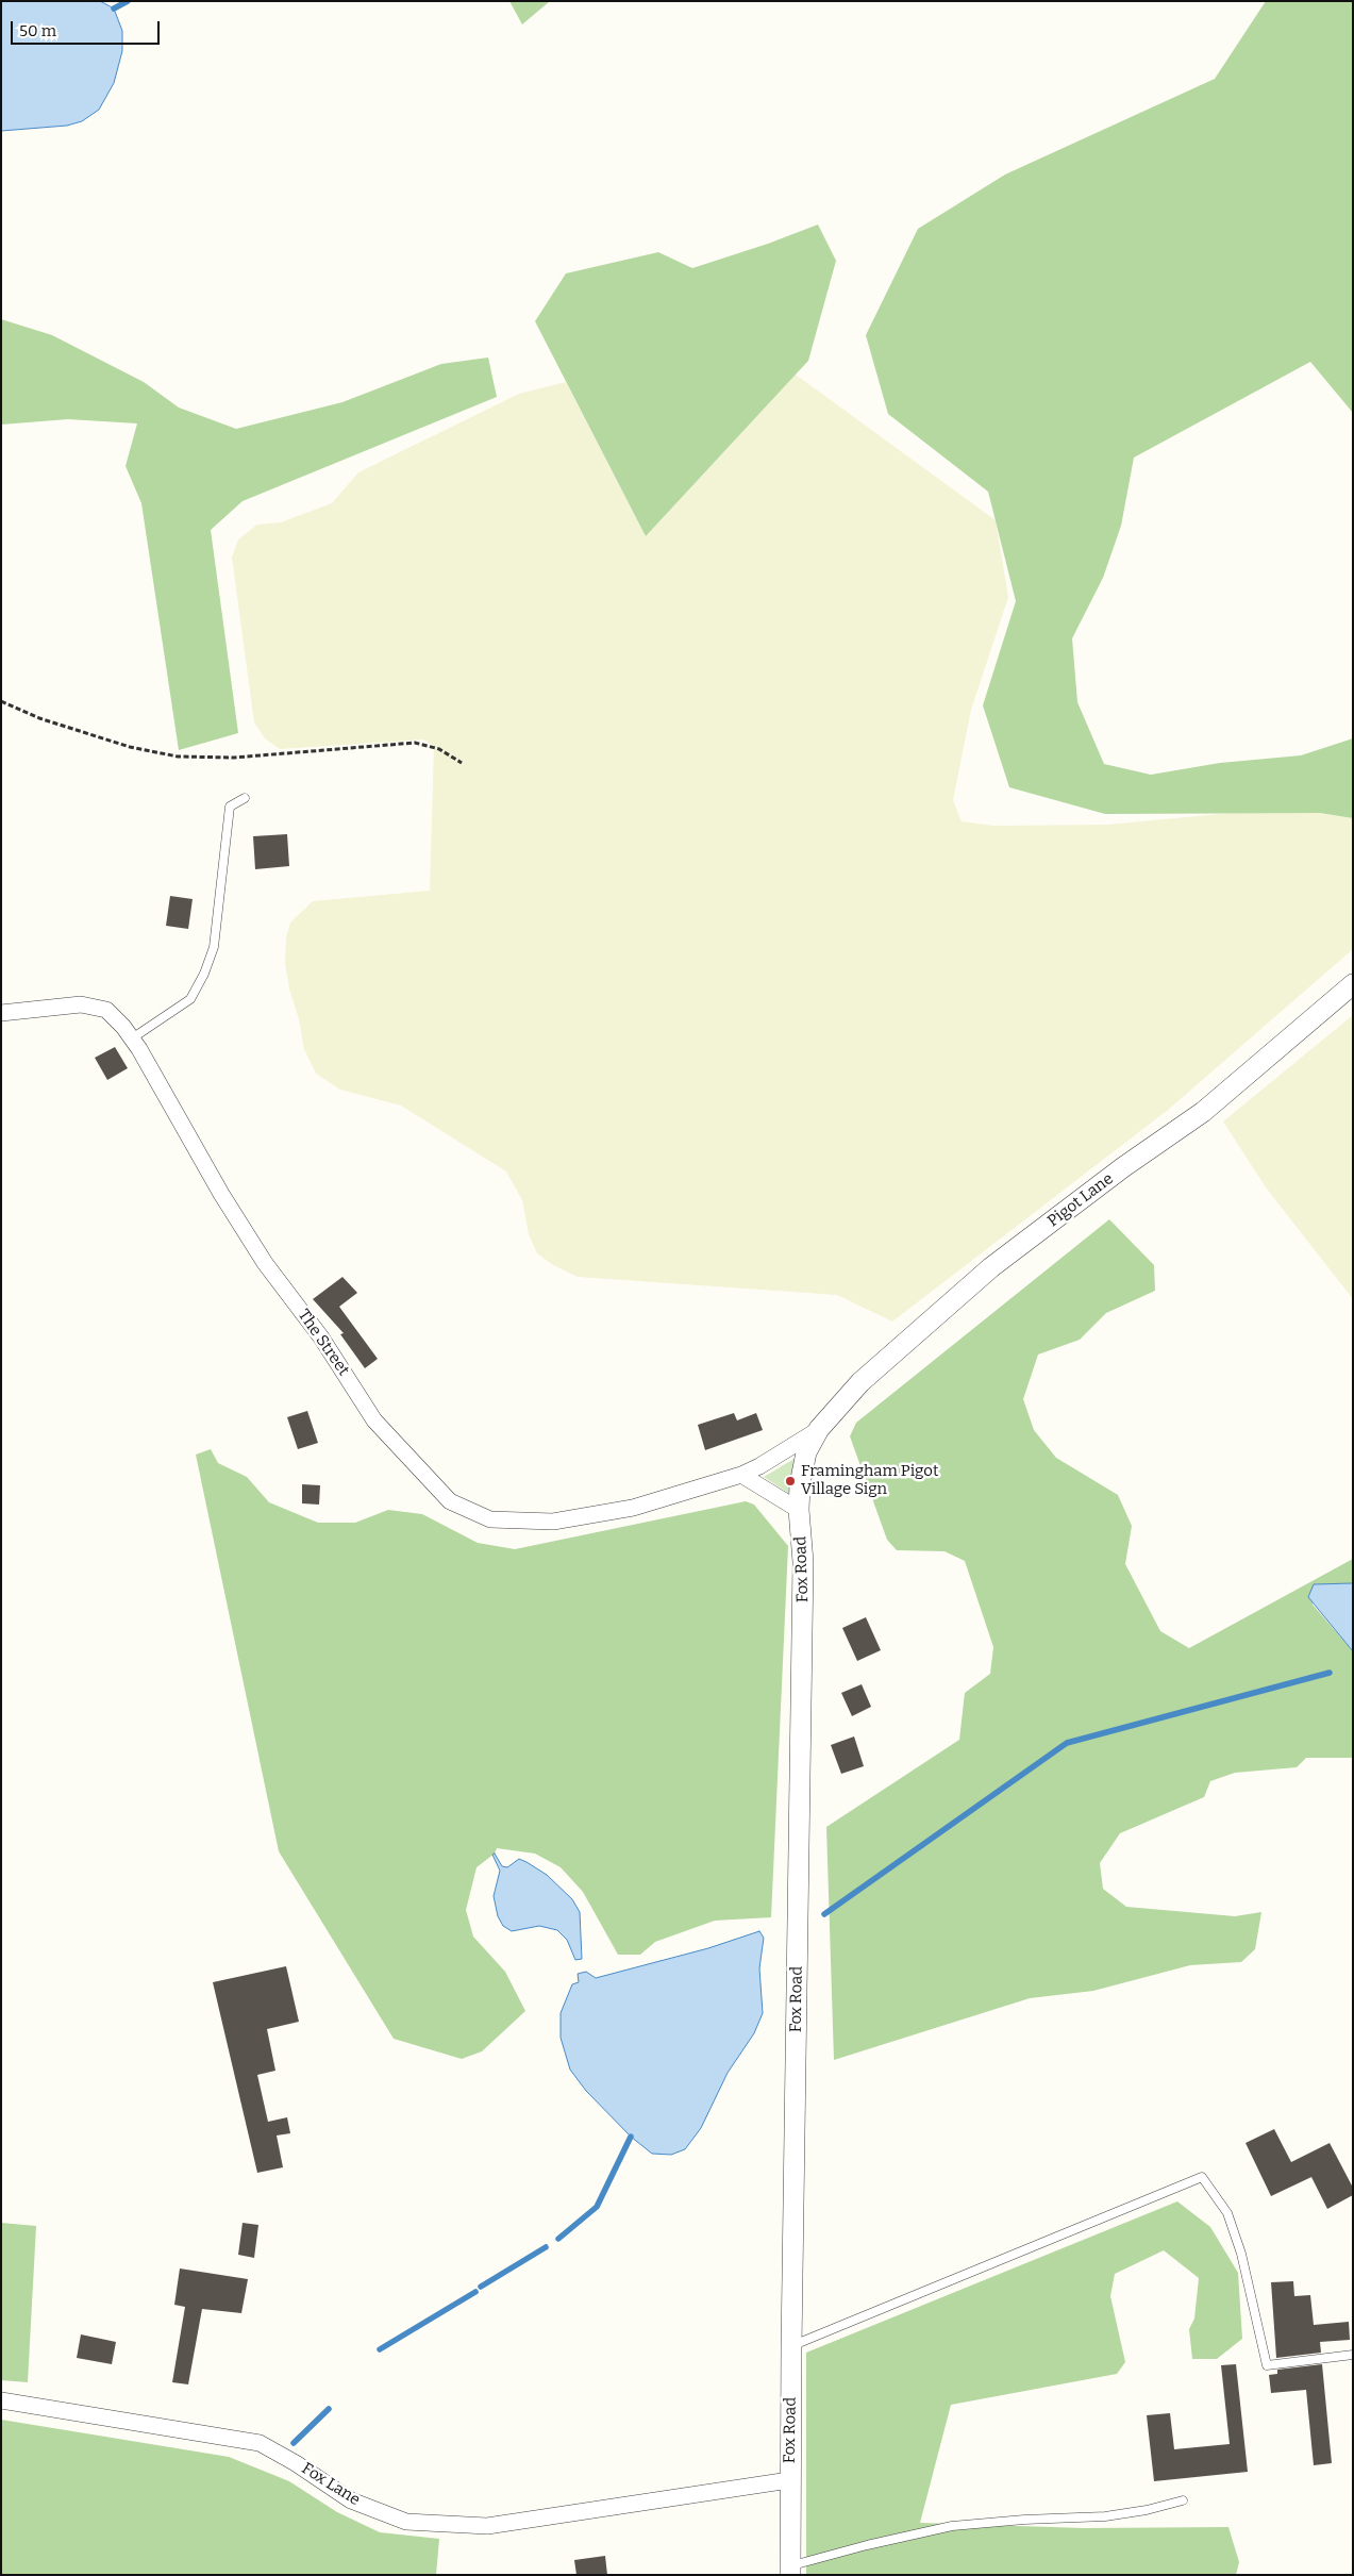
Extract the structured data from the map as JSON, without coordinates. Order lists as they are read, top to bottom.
{
  "streets": {
    "street": [
      "Pigot Lane",
      "The Street",
      "Fox Road",
      "Fox Lane"
    ]
  },
  "crossings": [
    ["Pigot Lane", "The Street"],
    ["Pigot Lane", "Fox Road"],
    ["The Street", "Fox Road"],
    ["Fox Road", "Fox Lane"]
  ],
  "places": ["Framingham Pigot Village Sign"],
  "scale_bar": "50 m"
}
